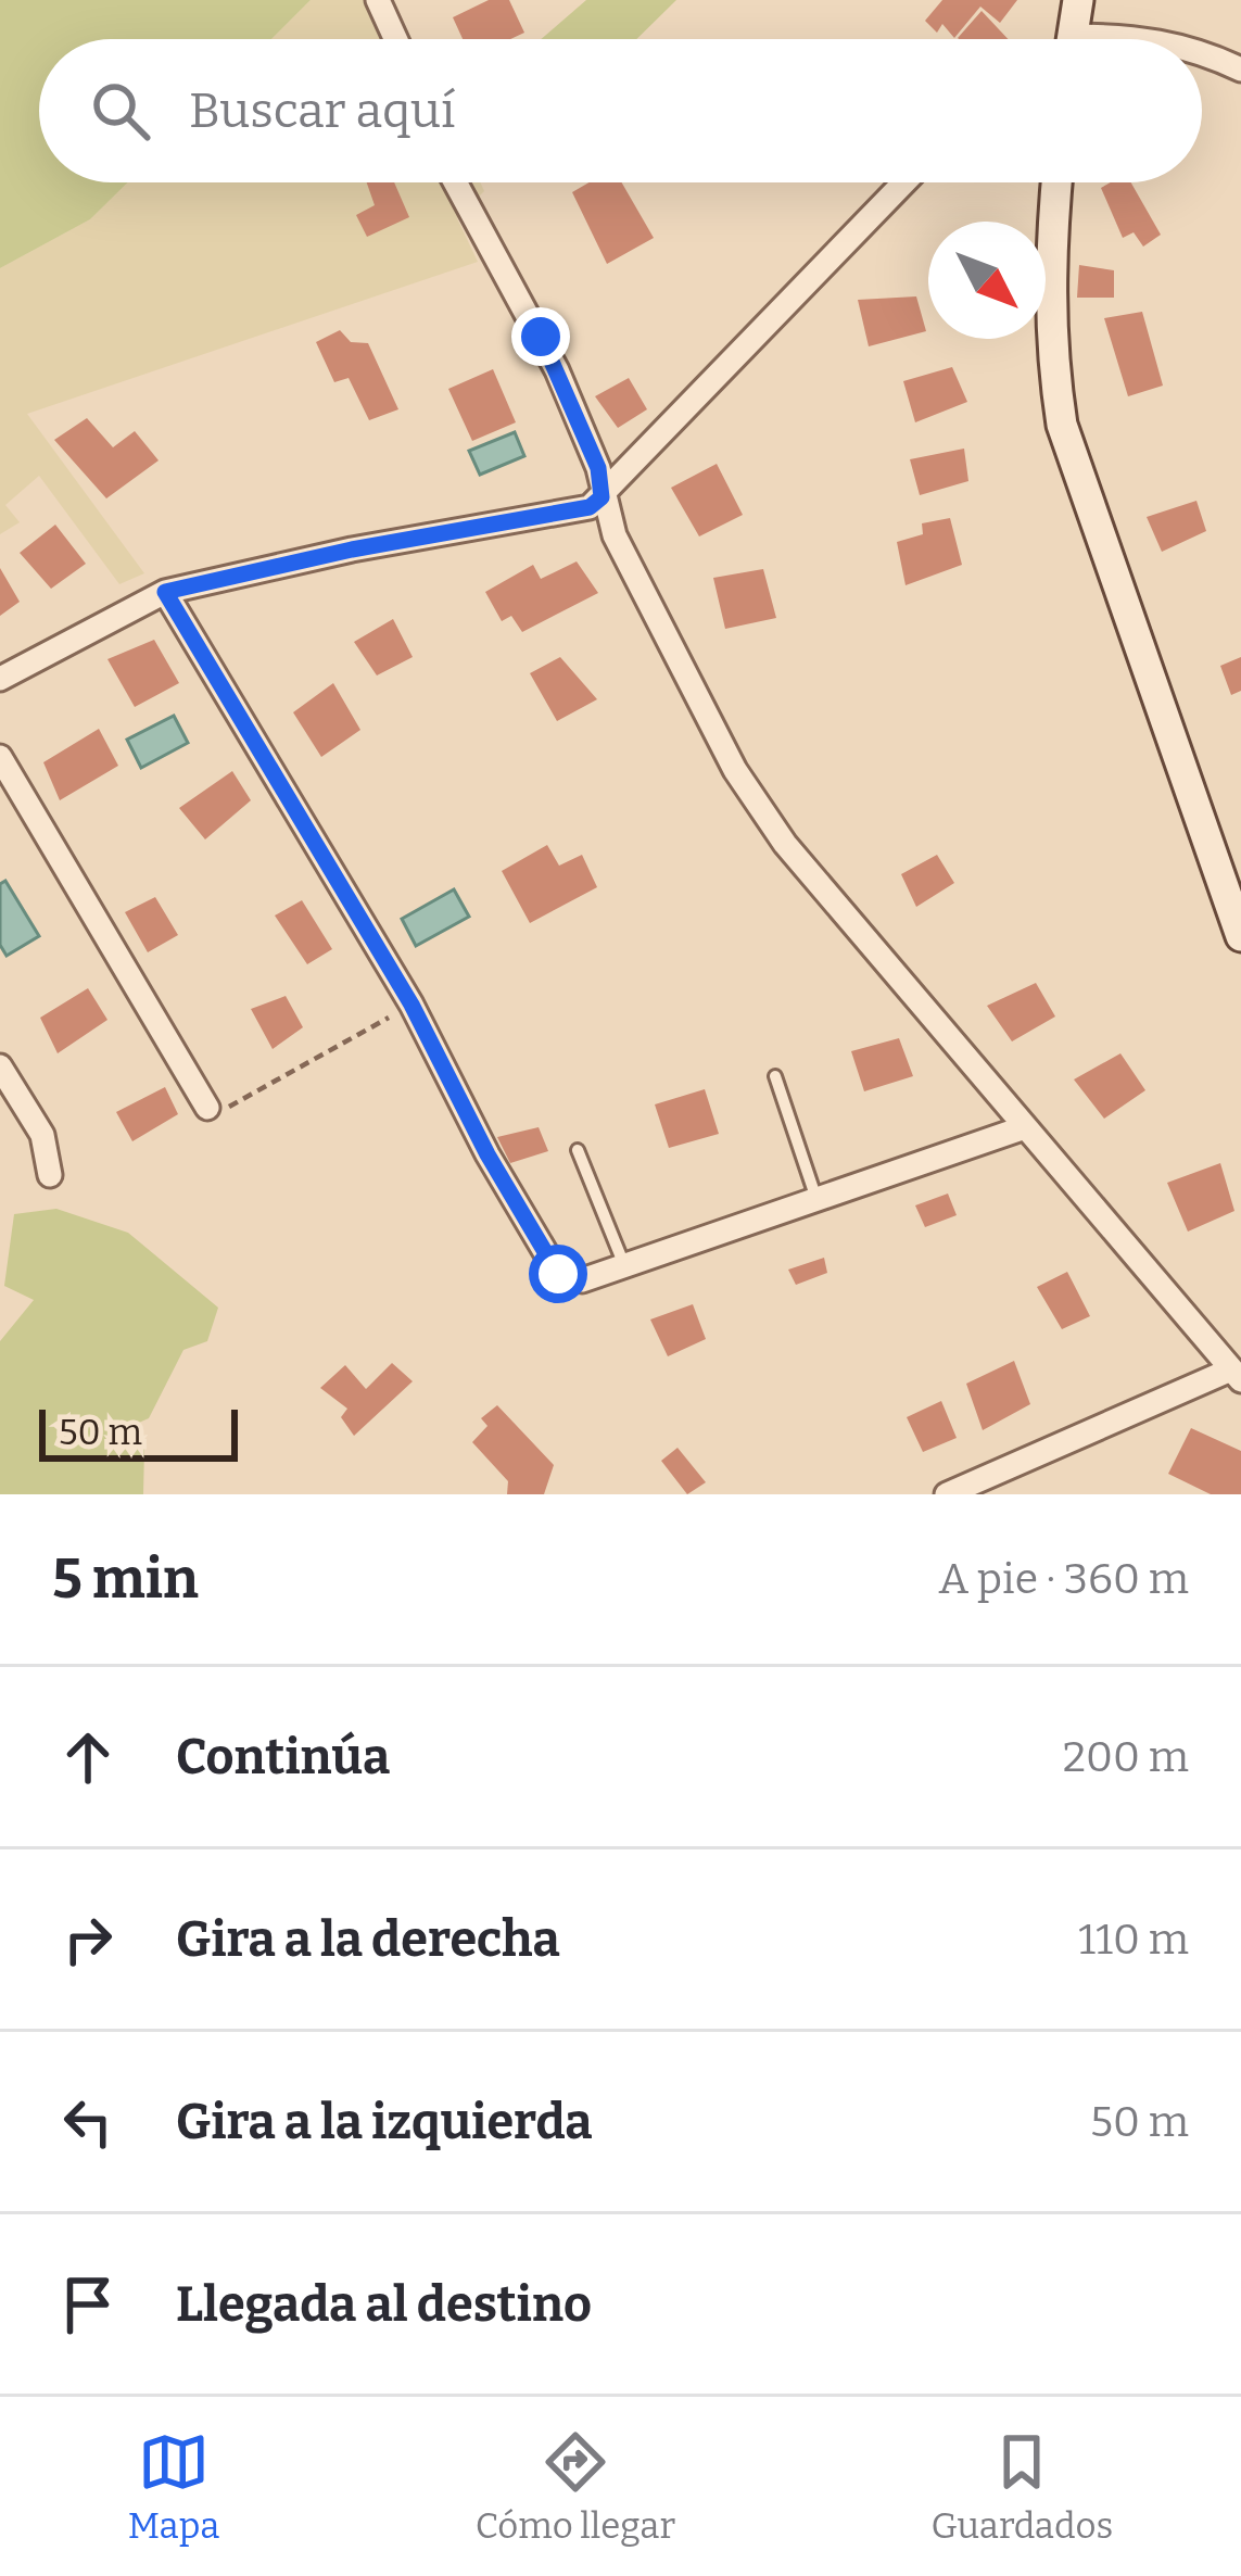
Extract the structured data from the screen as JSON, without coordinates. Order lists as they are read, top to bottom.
{
  "scale_bar": "50 m",
  "north": "bottom right",
  "page": {
    "search": "Buscar aquí",
    "scale": "50 m",
    "heading": ["5 min", "A pie · 360 m"],
    "list": [
      ["Continúa", "200 m"],
      ["Gira a la derecha", "110 m"],
      ["Gira a la izquierda", "50 m"],
      "Llegada al destino"
    ],
    "nav": ["Mapa", "Cómo llegar", "Guardados"]
  }
}
